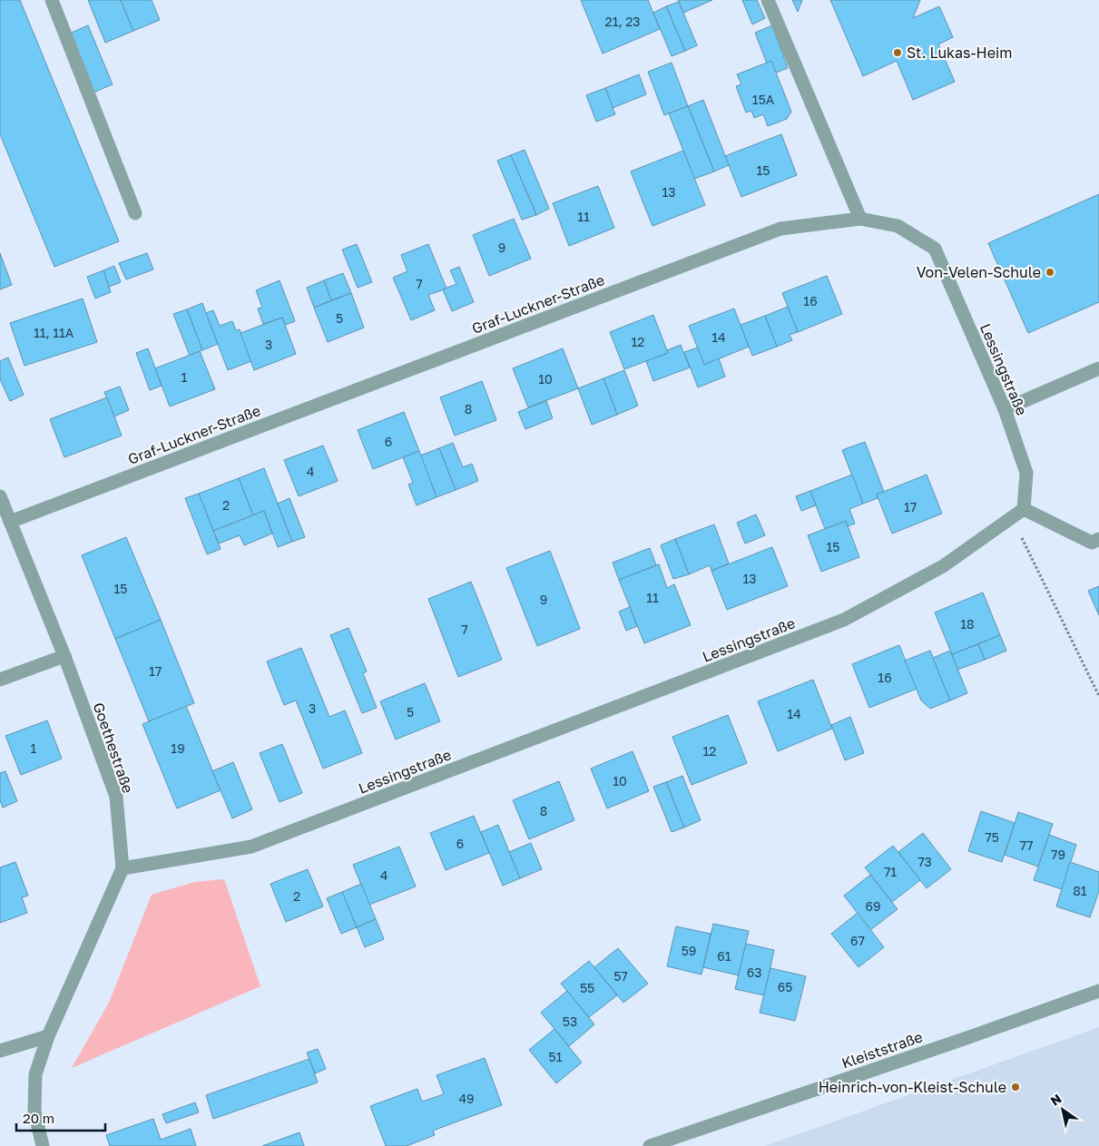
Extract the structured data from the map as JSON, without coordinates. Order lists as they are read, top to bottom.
{
  "streets": {
    "street": [
      "Graf-Luckner-Straße",
      "Lessingstraße",
      "Goethestraße",
      "Kleiststraße"
    ]
  },
  "crossings": [
    ["Graf-Luckner-Straße", "Lessingstraße"],
    ["Graf-Luckner-Straße", "Goethestraße"],
    ["Lessingstraße", "Goethestraße"]
  ],
  "places": ["St. Lukas-Heim", "Von-Velen-Schule", "Heinrich-von-Kleist-Schule"],
  "house_numbers": [
    "21, 23",
    "15A",
    "15",
    "13",
    "11",
    "9",
    "7",
    "16",
    "5",
    "11, 11A",
    "14",
    "12",
    "3",
    "1",
    "10",
    "8",
    "6",
    "4",
    "2",
    "17",
    "15",
    "13",
    "15",
    "11",
    "9",
    "18",
    "7",
    "17",
    "16",
    "3",
    "5",
    "14",
    "1",
    "19",
    "12",
    "10",
    "8",
    "75",
    "6",
    "77",
    "79",
    "73",
    "71",
    "4",
    "81",
    "2",
    "69",
    "67",
    "59",
    "61",
    "63",
    "57",
    "65",
    "55",
    "53",
    "51",
    "49"
  ],
  "scale_bar": "20 m",
  "north": "top left"
}
